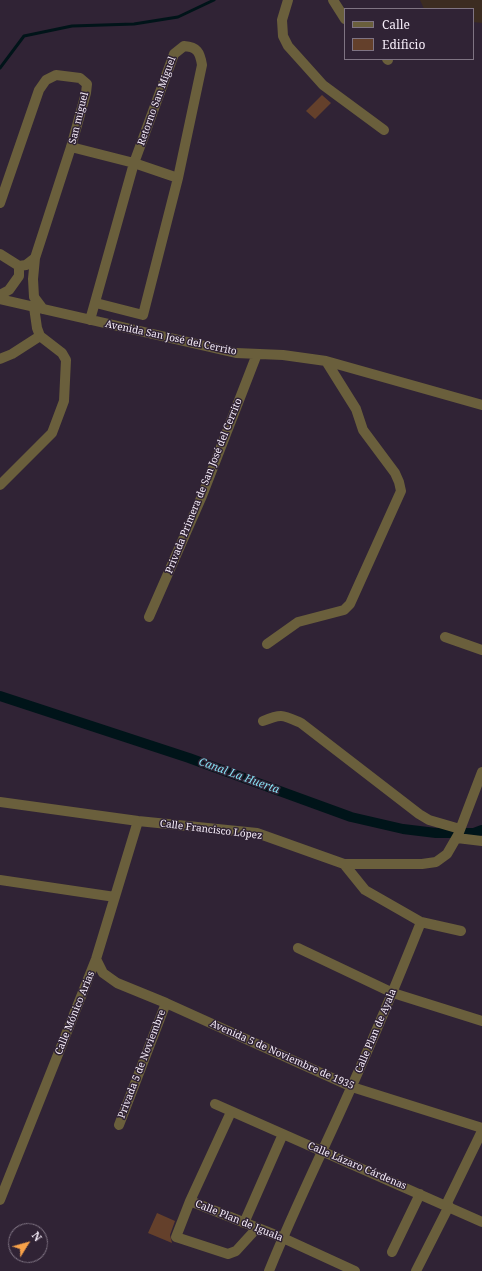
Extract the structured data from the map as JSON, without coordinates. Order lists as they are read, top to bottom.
{
  "streets": {
    "street": [
      "Retorno San Miguel",
      "San miguel",
      "Avenida San José del Cerrito",
      "Privada Primera de San José del Cerrito",
      "Calle Francisco López",
      "Calle Mónico Arias",
      "Calle Plan de Ayala",
      "Avenida 5 de Noviembre de 1935",
      "Privada 5 de Noviembre",
      "Calle Lázaro Cárdenas",
      "Calle Plan de Iguala"
    ]
  },
  "crossings": [
    ["Retorno San Miguel", "Avenida San José del Cerrito"],
    ["San miguel", "Avenida San José del Cerrito"],
    ["Avenida San José del Cerrito", "Privada Primera de San José del Cerrito"],
    ["Calle Francisco López", "Calle Mónico Arias"],
    ["Calle Mónico Arias", "Avenida 5 de Noviembre de 1935"],
    ["Calle Plan de Ayala", "Avenida 5 de Noviembre de 1935"],
    ["Calle Plan de Ayala", "Calle Lázaro Cárdenas"],
    ["Calle Plan de Ayala", "Calle Plan de Iguala"],
    ["Avenida 5 de Noviembre de 1935", "Privada 5 de Noviembre"],
    ["Calle Lázaro Cárdenas", "Calle Plan de Iguala"]
  ],
  "water": ["Canal La Huerta"],
  "legend": ["Calle", "Edificio"],
  "north": "top right"
}
